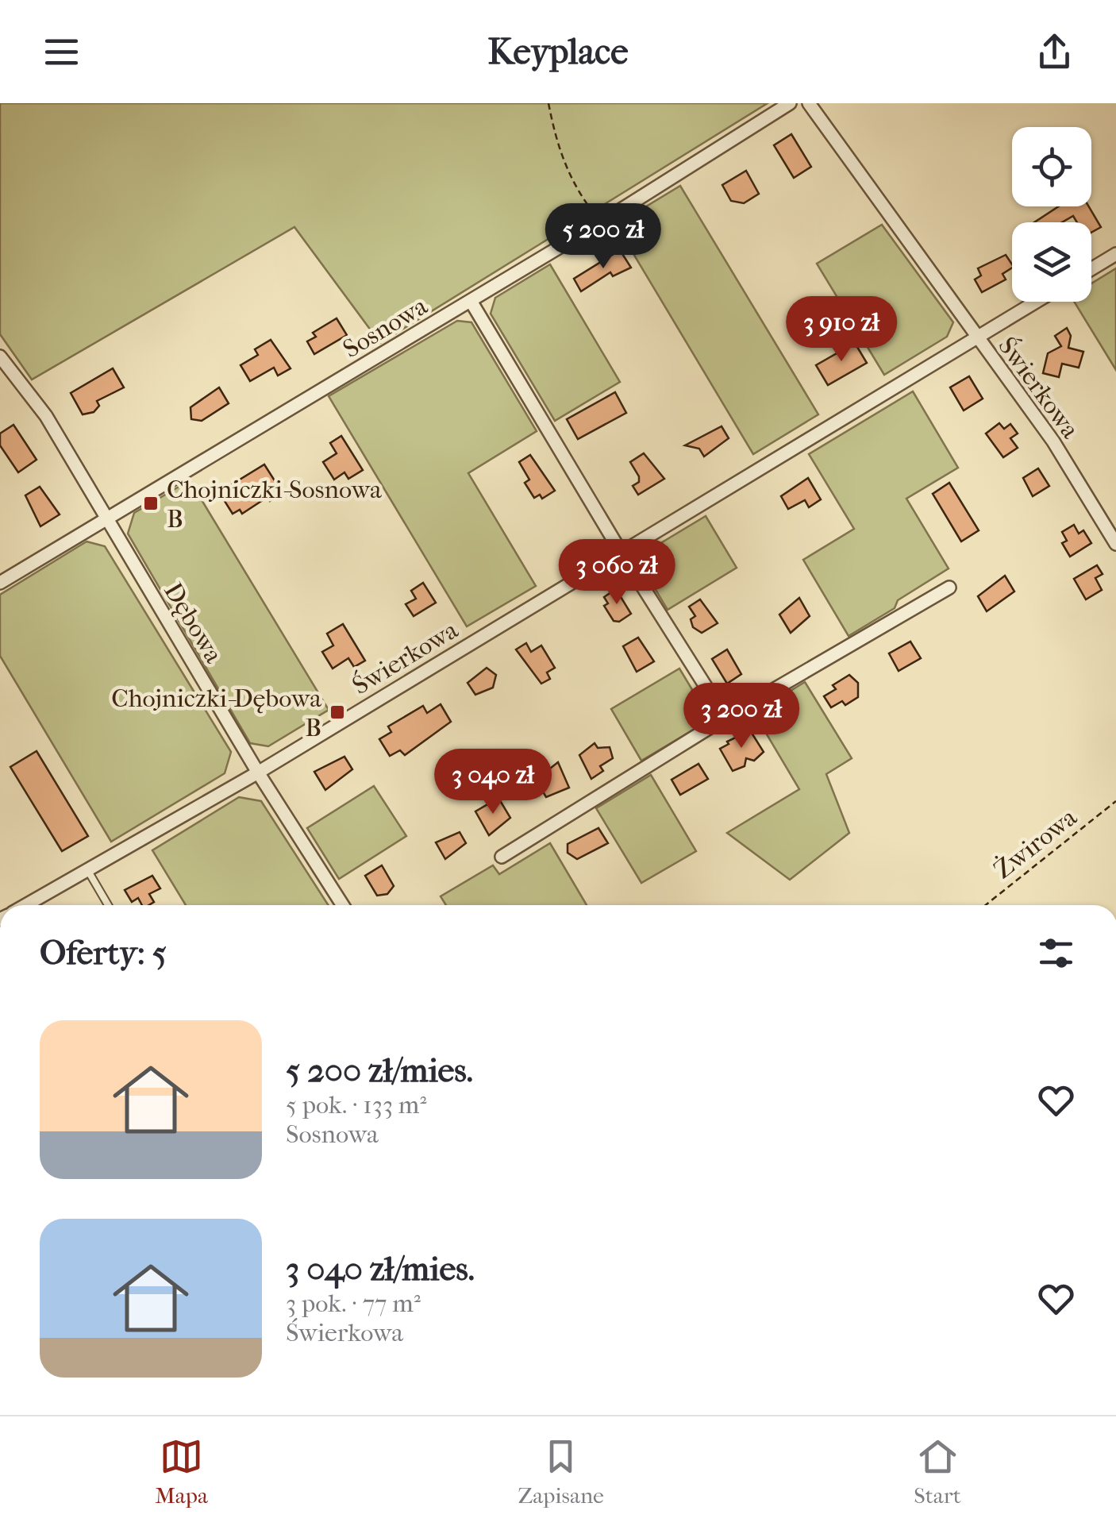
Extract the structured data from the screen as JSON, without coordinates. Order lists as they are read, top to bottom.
{
  "streets": {
    "street": ["Sosnowa", "Świerkowa", "Dębowa"],
    "path": ["Żwirowa"]
  },
  "crossings": [
    ["Sosnowa", "Dębowa"],
    ["Świerkowa", "Dębowa"]
  ],
  "places": {
    "transit": ["Chojniczki-Sosnowa B", "Chojniczki-Dębowa B"]
  },
  "page": {
    "header": "Keyplace",
    "price": [
      "5 200 zł",
      "3 910 zł",
      "3 060 zł",
      "3 200 zł",
      "3 040 zł"
    ],
    "heading": "Oferty: 5",
    "list": [
      {
        "name": "5 200 zł/mies.",
        "note": "5 pok. · 133 m² · Sosnowa"
      },
      {
        "name": "3 040 zł/mies.",
        "note": "3 pok. · 77 m² · Świerkowa"
      }
    ],
    "tabs": ["Mapa", "Zapisane", "Start"]
  }
}
